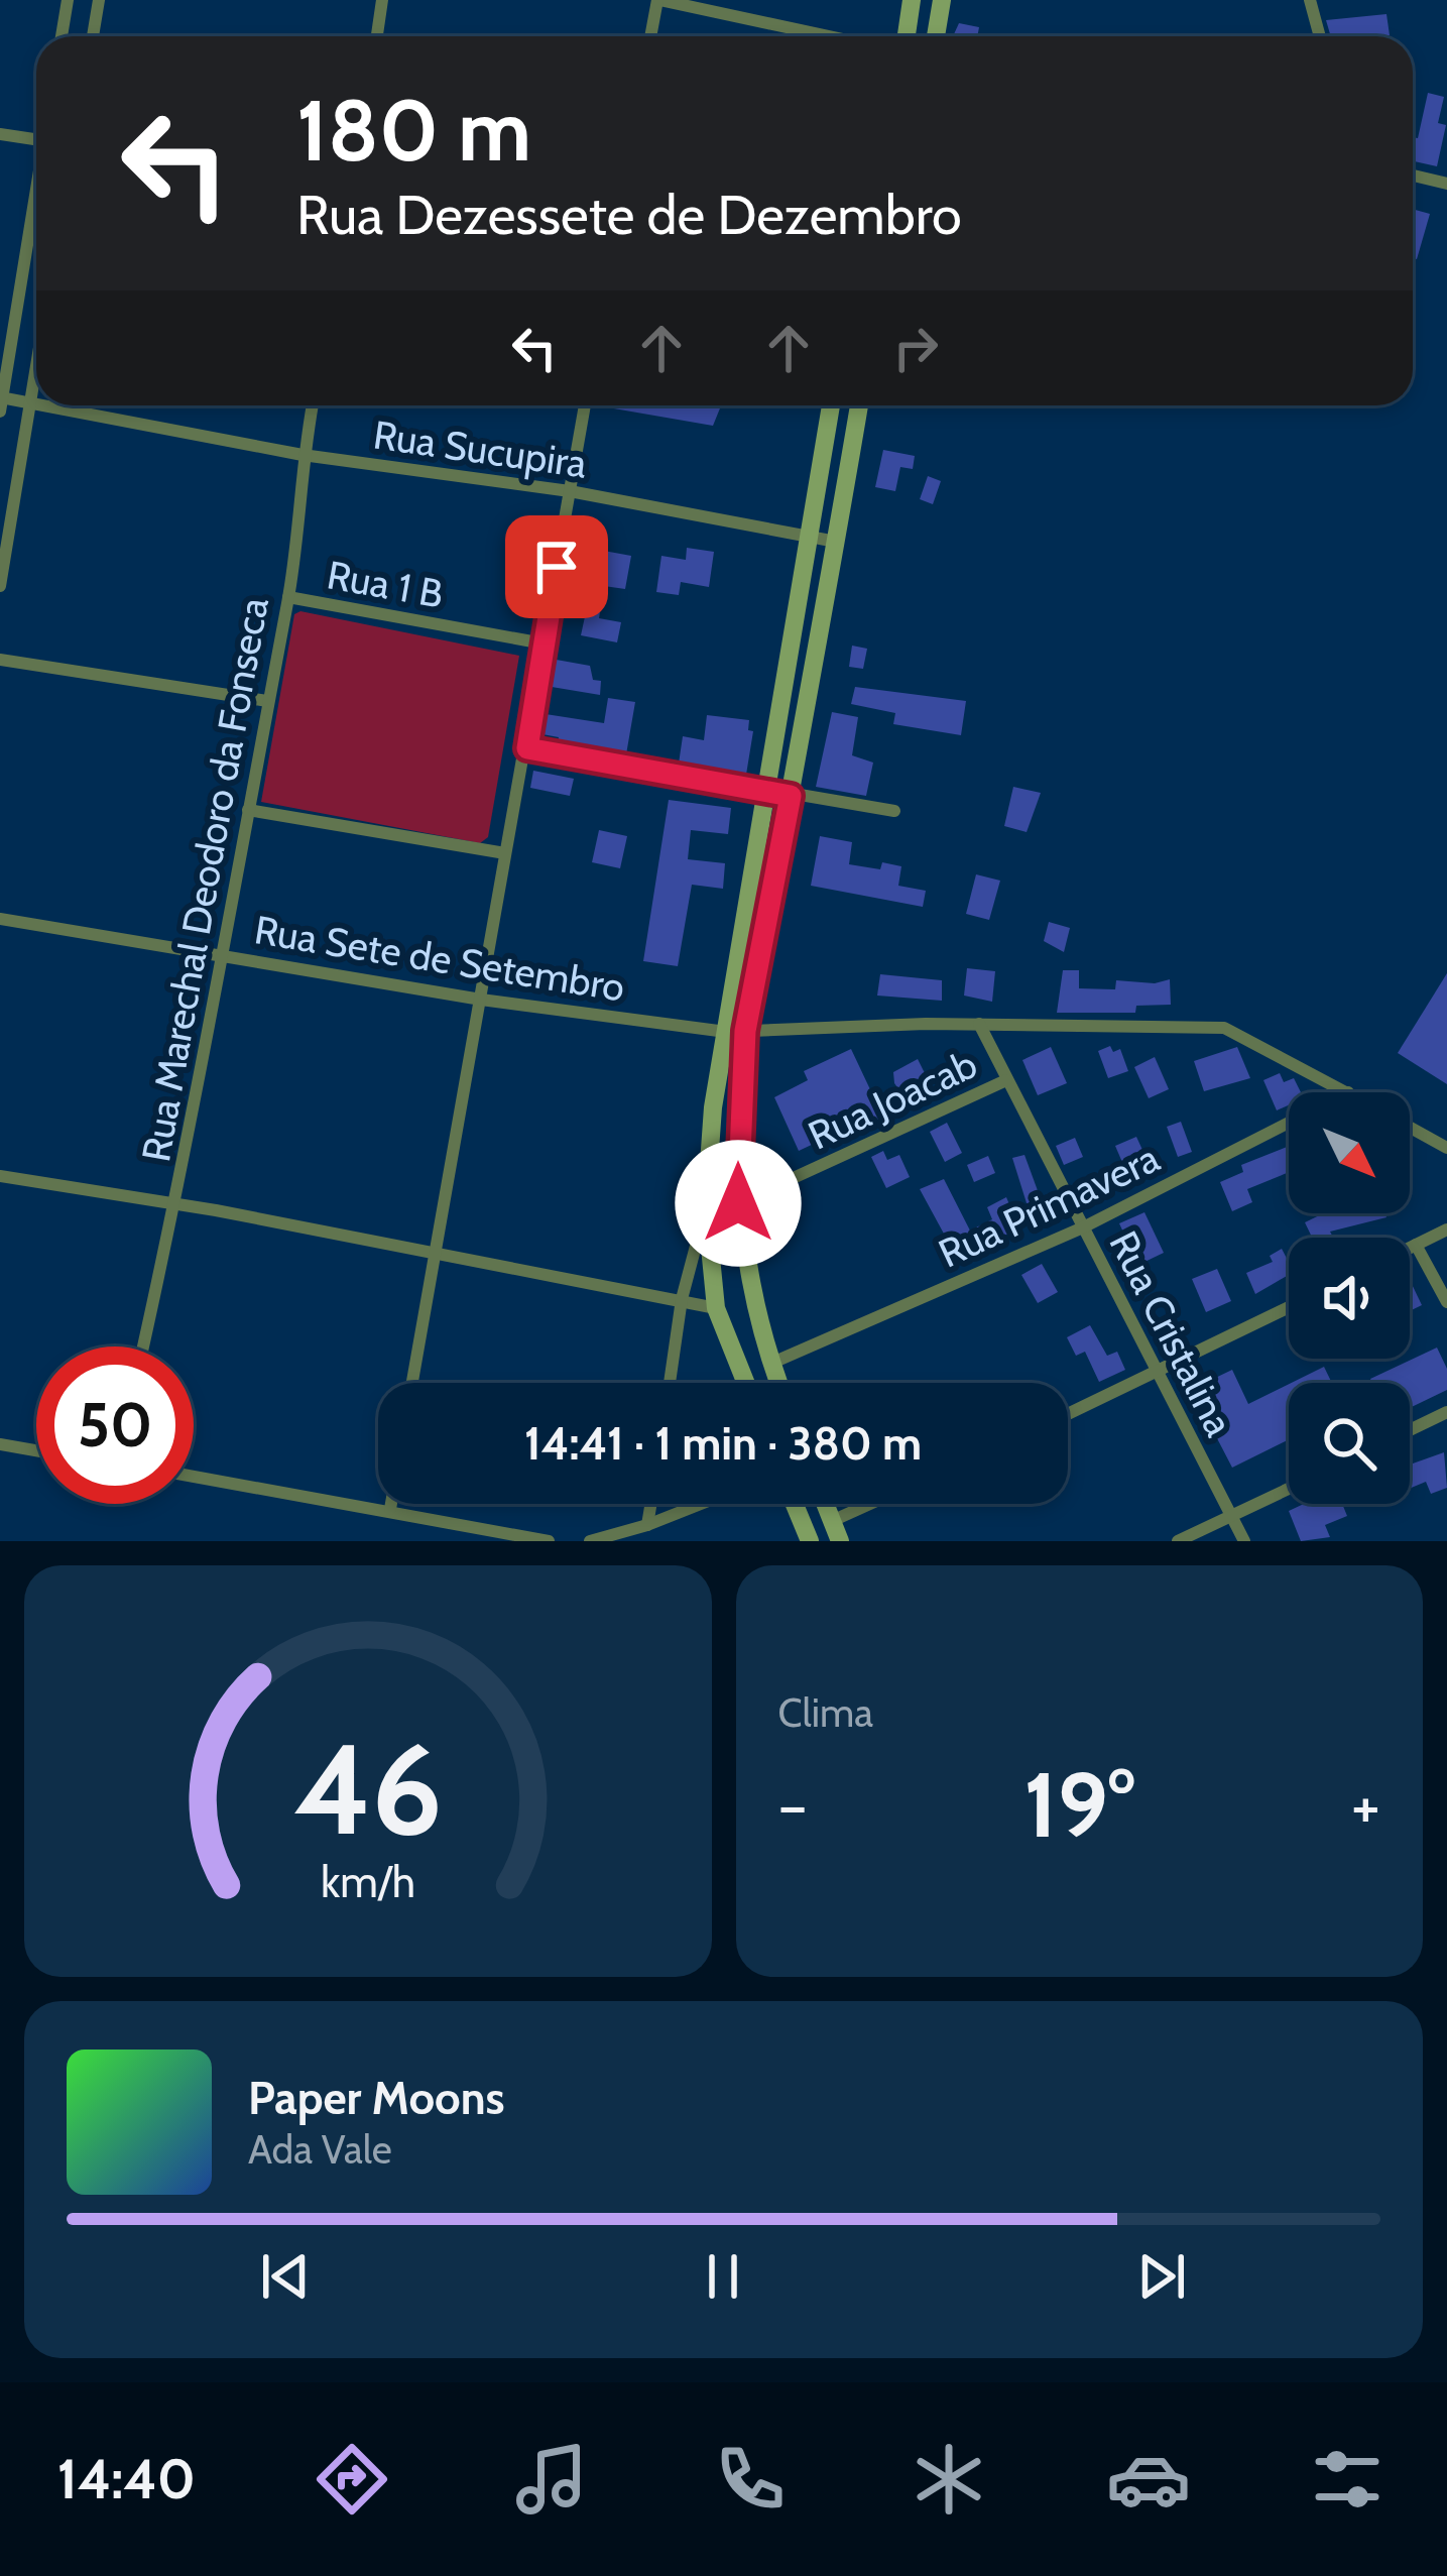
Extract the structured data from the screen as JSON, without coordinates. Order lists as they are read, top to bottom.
{
  "streets": {
    "street": [
      "Rua Sucupira",
      "Rua 1 B",
      "Rua Marechal Deodoro da Fonseca",
      "Rua Sete de Setembro",
      "Rua Joacab",
      "Rua Primavera",
      "Rua Cristalina"
    ]
  },
  "crossings": [
    ["Rua Sucupira", "Rua Marechal Deodoro da Fonseca"],
    ["Rua 1 B", "Rua Marechal Deodoro da Fonseca"],
    ["Rua Marechal Deodoro da Fonseca", "Rua Sete de Setembro"],
    ["Rua Sete de Setembro", "Rua Cristalina"],
    ["Rua Joacab", "Rua Cristalina"],
    ["Rua Primavera", "Rua Cristalina"]
  ],
  "north": "bottom right",
  "page": {
    "turn": ["180 m", "Rua Dezessete de Dezembro"],
    "limit": "50",
    "trip": "14:41 · 1 min · 380 m",
    "tile": "Clima",
    "heat": ["−", "19°", "+"],
    "song": ["Paper Moons", "Ada Vale"],
    "tabs": "14:40",
    "gauge": ["46", "km/h"]
  }
}
